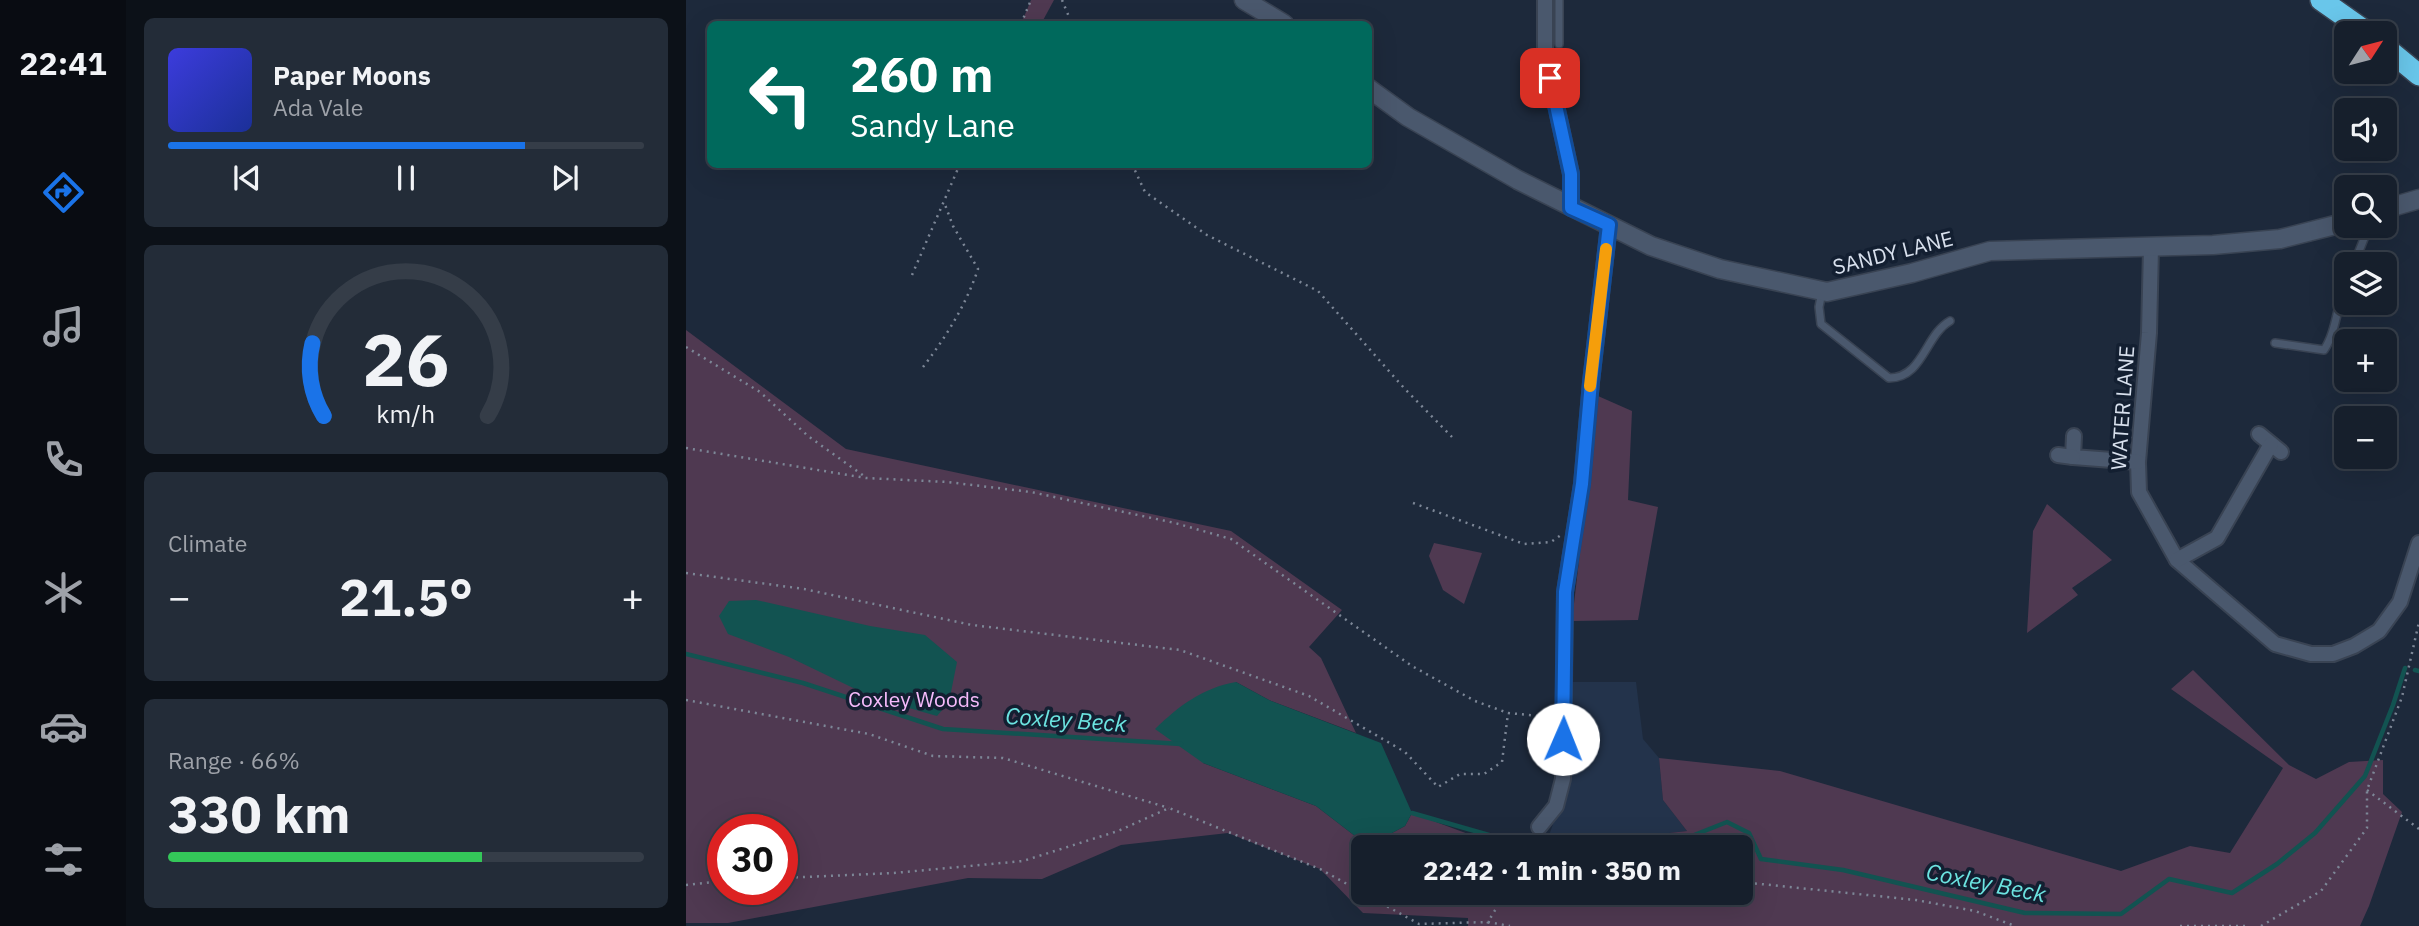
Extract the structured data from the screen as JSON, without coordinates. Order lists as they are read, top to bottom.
{
  "streets": {
    "street": ["SANDY LANE", "WATER LANE"]
  },
  "crossings": [
    ["SANDY LANE", "WATER LANE"]
  ],
  "water": ["Coxley Beck"],
  "parks": ["Coxley Woods"],
  "north": "top right",
  "page": {
    "tabs": "22:41",
    "map_buttons": ["+", "−"],
    "turn": ["260 m", "Sandy Lane"],
    "song": ["Paper Moons", "Ada Vale"],
    "tile": [
      "Climate",
      ["Range · 66%", "330 km"]
    ],
    "heat": ["−", "21.5°", "+"],
    "limit": "30",
    "trip": "22:42 · 1 min · 350 m",
    "gauge": ["26", "km/h"]
  }
}
